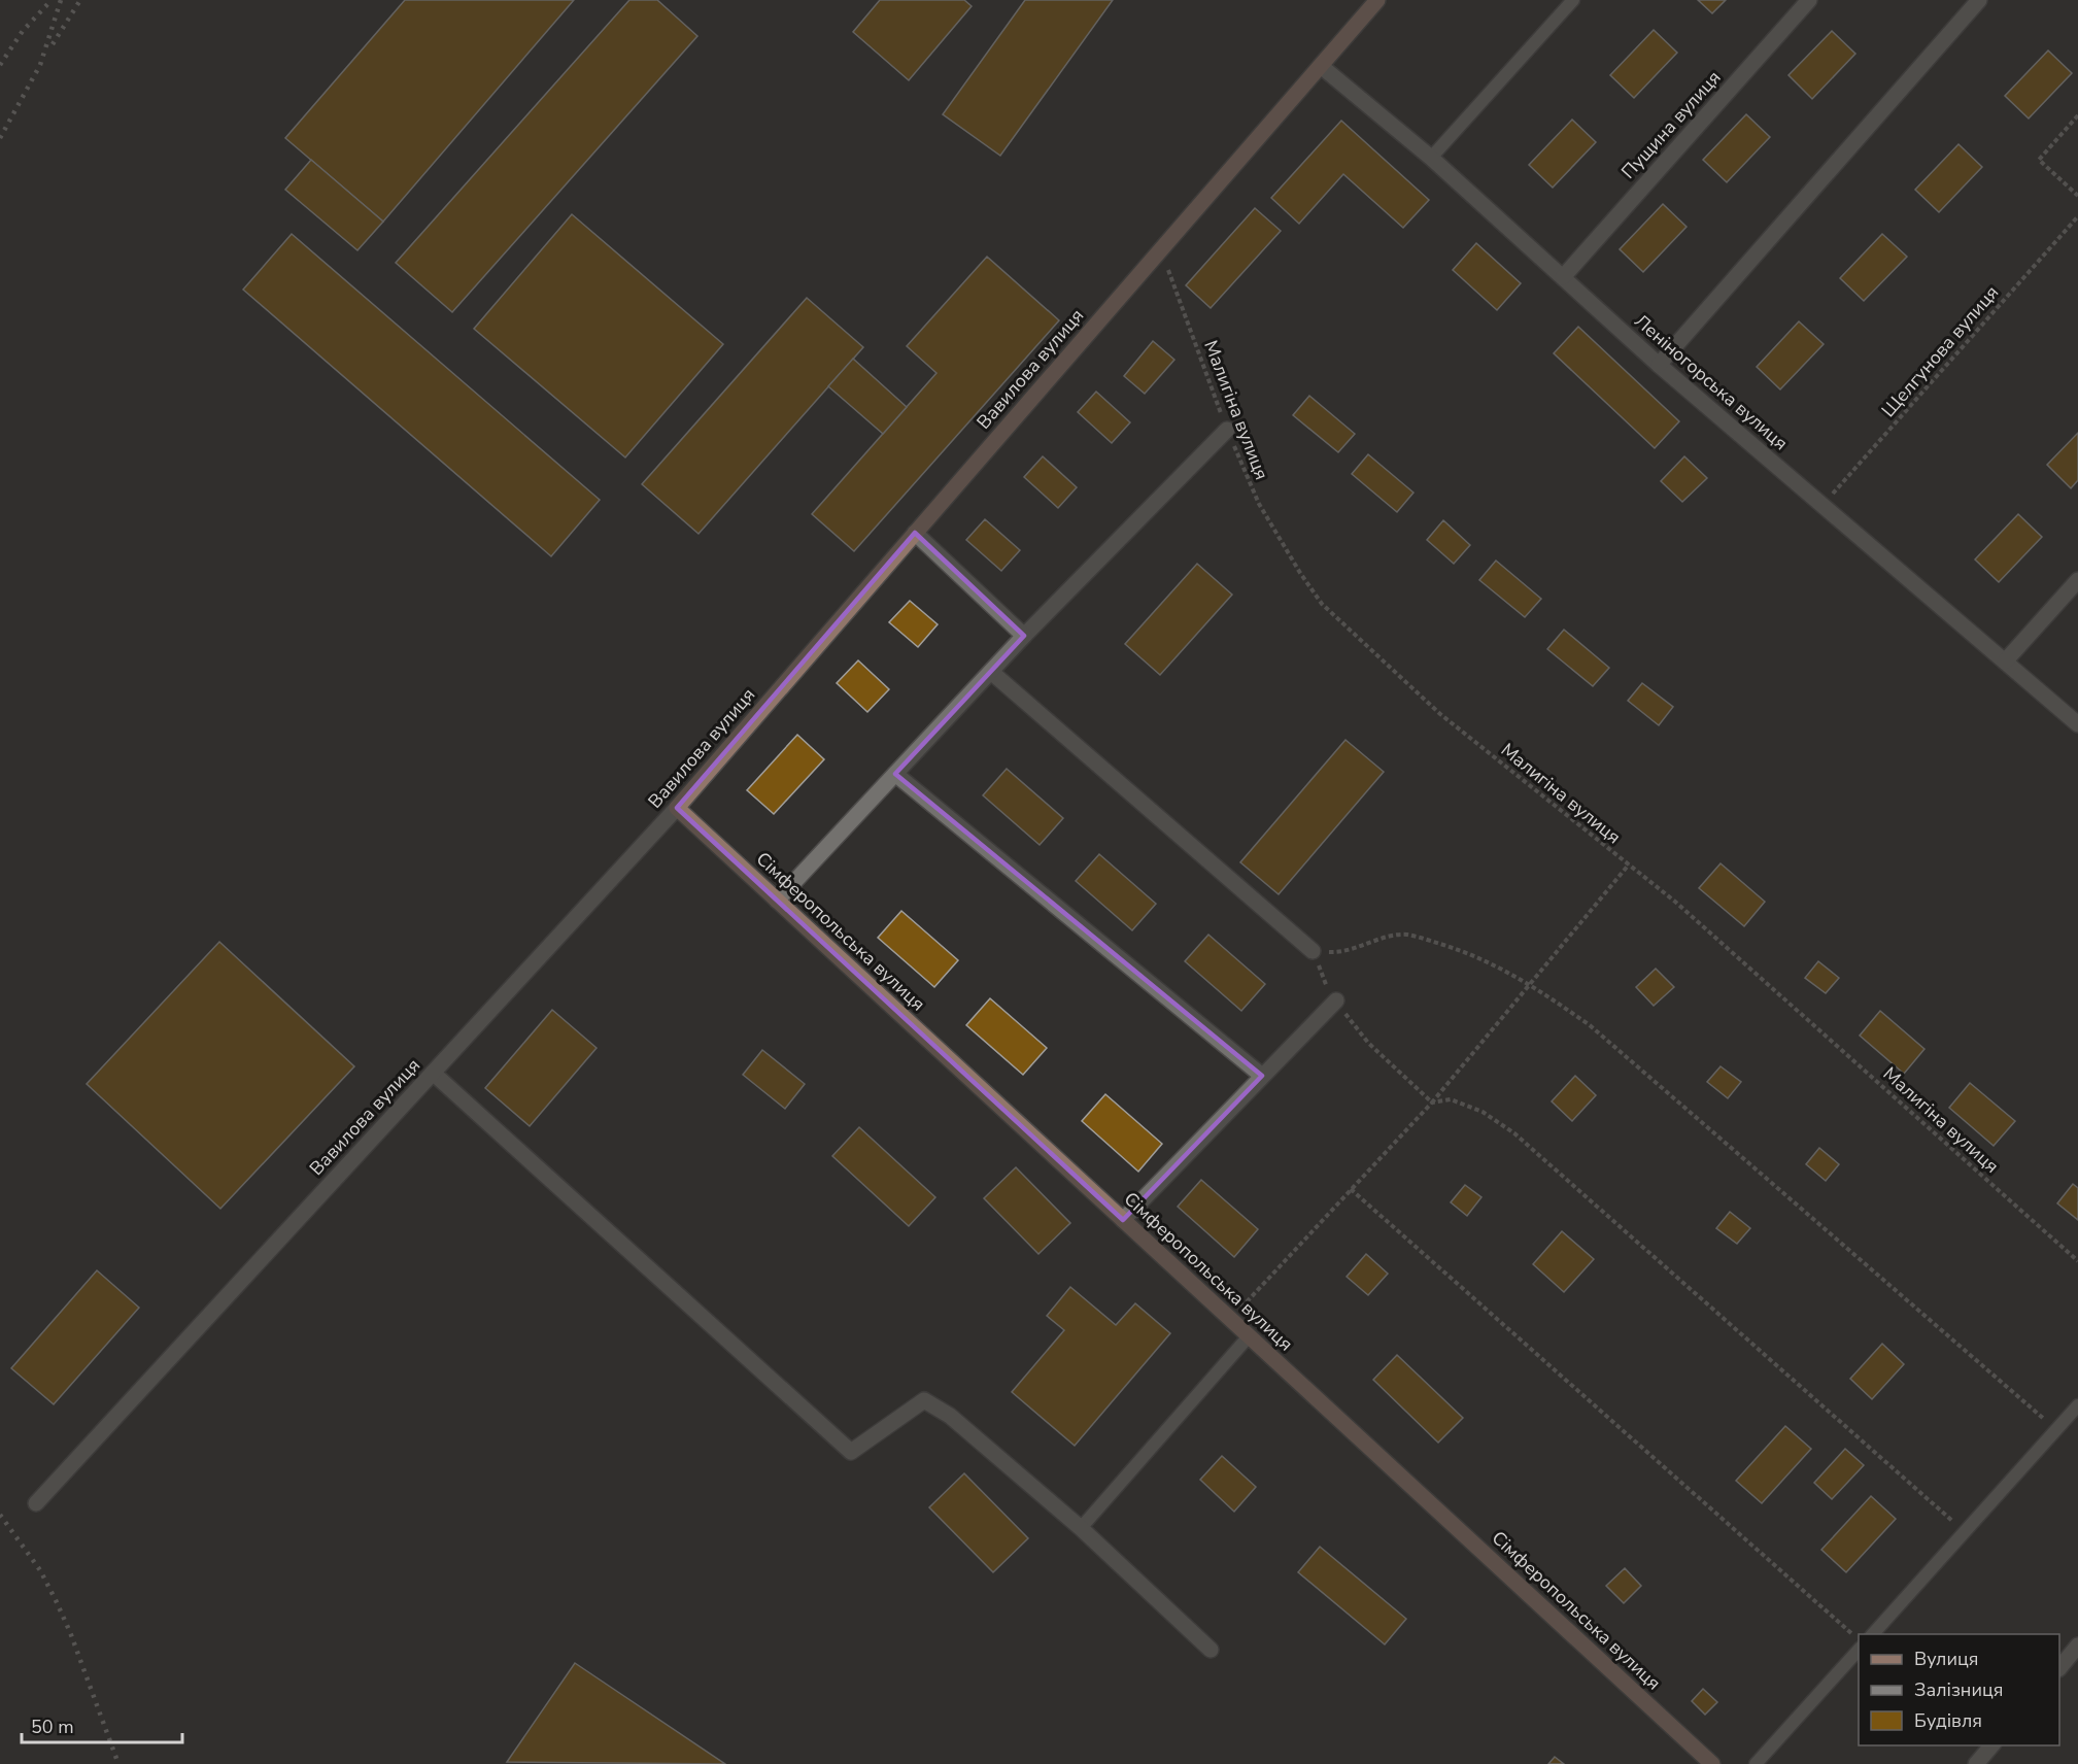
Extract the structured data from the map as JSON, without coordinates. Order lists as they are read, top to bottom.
{
  "streets": {
    "street": [
      "Пущина вулиця",
      "Вавилова вулиця",
      "Леніногорська вулиця",
      "Сімферопольська вулиця"
    ],
    "path": ["Щелгунова вулиця", "Малигіна вулиця"]
  },
  "crossings": [
    ["Пущина вулиця", "Леніногорська вулиця"],
    ["Щелгунова вулиця", "Леніногорська вулиця"],
    ["Вавилова вулиця", "Леніногорська вулиця"],
    ["Вавилова вулиця", "Малигіна вулиця"],
    ["Вавилова вулиця", "Сімферопольська вулиця"]
  ],
  "legend": ["Вулиця", "Залізниця", "Будівля"],
  "scale_bar": "50 m"
}
